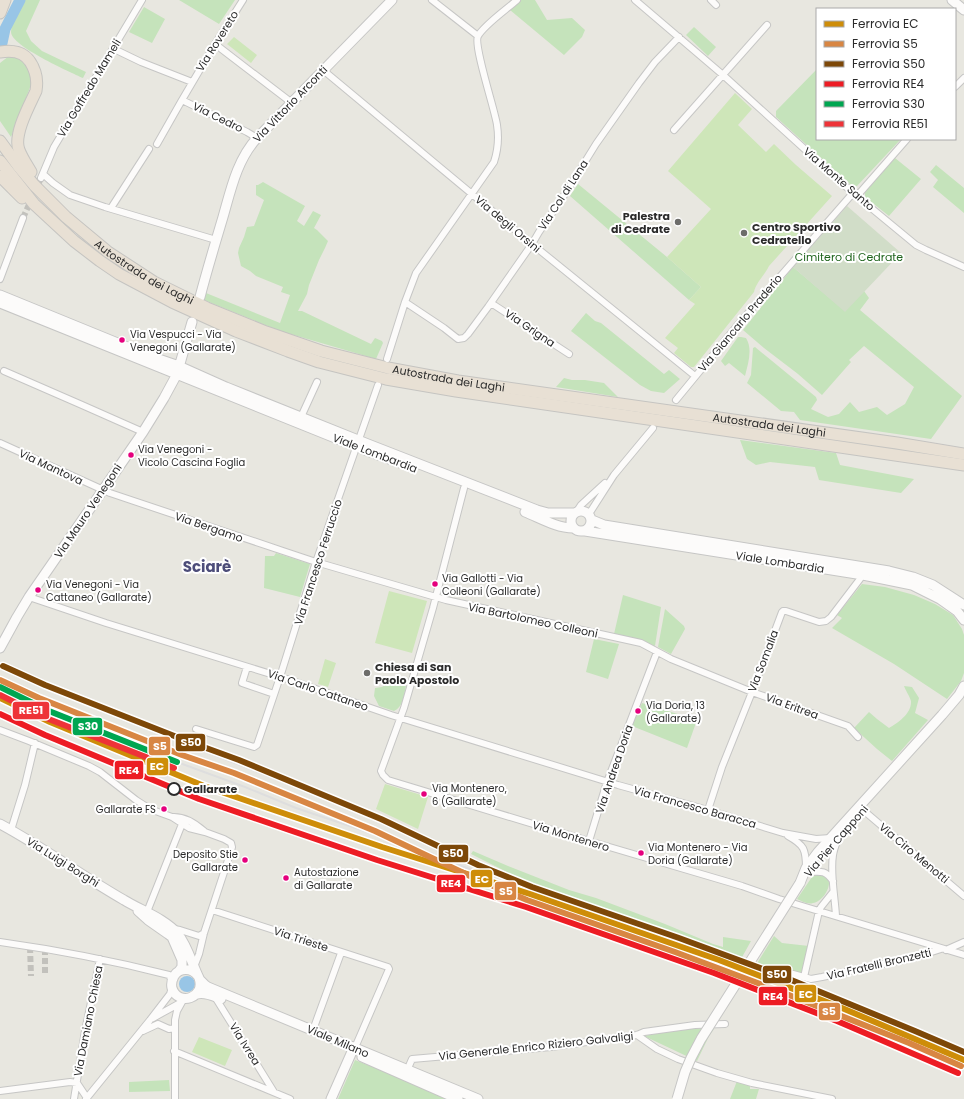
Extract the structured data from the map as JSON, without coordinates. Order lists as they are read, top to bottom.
{
  "streets": {
    "highway": ["Autostrada dei Laghi"],
    "main road": [
      "Via Vittorio Arconti",
      "Viale Lombardia",
      "Via Mauro Venegoni",
      "Via Pier Capponi",
      "Via Luigi Borghi",
      "Viale Milano"
    ],
    "street": [
      "Via Rovereto",
      "Via Goffredo Mameli",
      "Via Cedro",
      "Via Monte Santo",
      "Via Col di Lana",
      "Via degli Orsini",
      "Via Giancarlo Praderio",
      "Via Grigna",
      "Via Mantova",
      "Via Bergamo",
      "Via Francesco Ferruccio",
      "Via Bartolomeo Colleoni",
      "Via Somalia",
      "Via Carlo Cattaneo",
      "Via Eritrea",
      "Via Andrea Doria",
      "Via Francesco Baracca",
      "Via Montenero",
      "Via Ciro Menotti",
      "Via Trieste",
      "Via Fratelli Bronzetti",
      "Via Damiano Chiesa",
      "Via Ivrea",
      "Via Generale Enrico Riziero Galvaligi"
    ]
  },
  "crossings": [
    ["Via Rovereto", "Via Goffredo Mameli"],
    ["Via Rovereto", "Via Cedro"],
    ["Via Vittorio Arconti", "Via Cedro"],
    ["Via Vittorio Arconti", "Via degli Orsini"],
    ["Via Monte Santo", "Via Col di Lana"],
    ["Via Monte Santo", "Via Giancarlo Praderio"],
    ["Via Col di Lana", "Via degli Orsini"],
    ["Via Col di Lana", "Via Grigna"],
    ["Via degli Orsini", "Via Giancarlo Praderio"],
    ["Viale Lombardia", "Via Mauro Venegoni"],
    ["Viale Lombardia", "Via Francesco Ferruccio"],
    ["Viale Lombardia", "Via Somalia"],
    ["Via Mantova", "Via Mauro Venegoni"],
    ["Via Mantova", "Via Bergamo"],
    ["Via Mauro Venegoni", "Via Bergamo"],
    ["Via Mauro Venegoni", "Via Carlo Cattaneo"],
    ["Via Bergamo", "Via Francesco Ferruccio"],
    ["Via Bergamo", "Via Bartolomeo Colleoni"],
    ["Via Francesco Ferruccio", "Via Bartolomeo Colleoni"],
    ["Via Francesco Ferruccio", "Via Carlo Cattaneo"],
    ["Via Bartolomeo Colleoni", "Via Eritrea"],
    ["Via Bartolomeo Colleoni", "Via Andrea Doria"],
    ["Via Somalia", "Via Eritrea"],
    ["Via Somalia", "Via Francesco Baracca"],
    ["Via Carlo Cattaneo", "Via Andrea Doria"],
    ["Via Carlo Cattaneo", "Via Francesco Baracca"],
    ["Via Carlo Cattaneo", "Via Montenero"],
    ["Via Eritrea", "Via Andrea Doria"],
    ["Via Andrea Doria", "Via Francesco Baracca"],
    ["Via Andrea Doria", "Via Montenero"],
    ["Via Francesco Baracca", "Via Pier Capponi"],
    ["Via Montenero", "Via Fratelli Bronzetti"],
    ["Via Pier Capponi", "Via Ciro Menotti"],
    ["Via Luigi Borghi", "Viale Milano"],
    ["Via Trieste", "Viale Milano"],
    ["Viale Milano", "Via Ivrea"],
    ["Viale Milano", "Via Generale Enrico Riziero Galvaligi"]
  ],
  "districts": ["Sciarè"],
  "parks": ["Cimitero di Cedrate"],
  "places": [
    "Palestra di Cedrate",
    "Centro Sportivo Cedratello",
    "Via Vespucci - Via Venegoni (Gallarate)",
    "Via Venegoni - Vicolo Cascina Foglia",
    "Via Gallotti - Via Colleoni (Gallarate)",
    "Via Venegoni - Via Cattaneo (Gallarate)",
    "Chiesa di San Paolo Apostolo",
    "Via Doria, 13 (Gallarate)",
    "Gallarate",
    "Via Montenero, 6 (Gallarate)",
    "Gallarate FS",
    "Via Montenero - Via Doria (Gallarate)",
    "Deposito Stie Gallarate",
    "Autostazione di Gallarate"
  ],
  "lines": [
    "rail line S50",
    "rail line S5",
    "rail line S30",
    "rail line RE51",
    "rail line EC",
    "rail line RE4"
  ],
  "legend": [
    "Ferrovia EC",
    "Ferrovia S5",
    "Ferrovia S50",
    "Ferrovia RE4",
    "Ferrovia S30",
    "Ferrovia RE51"
  ]
}
